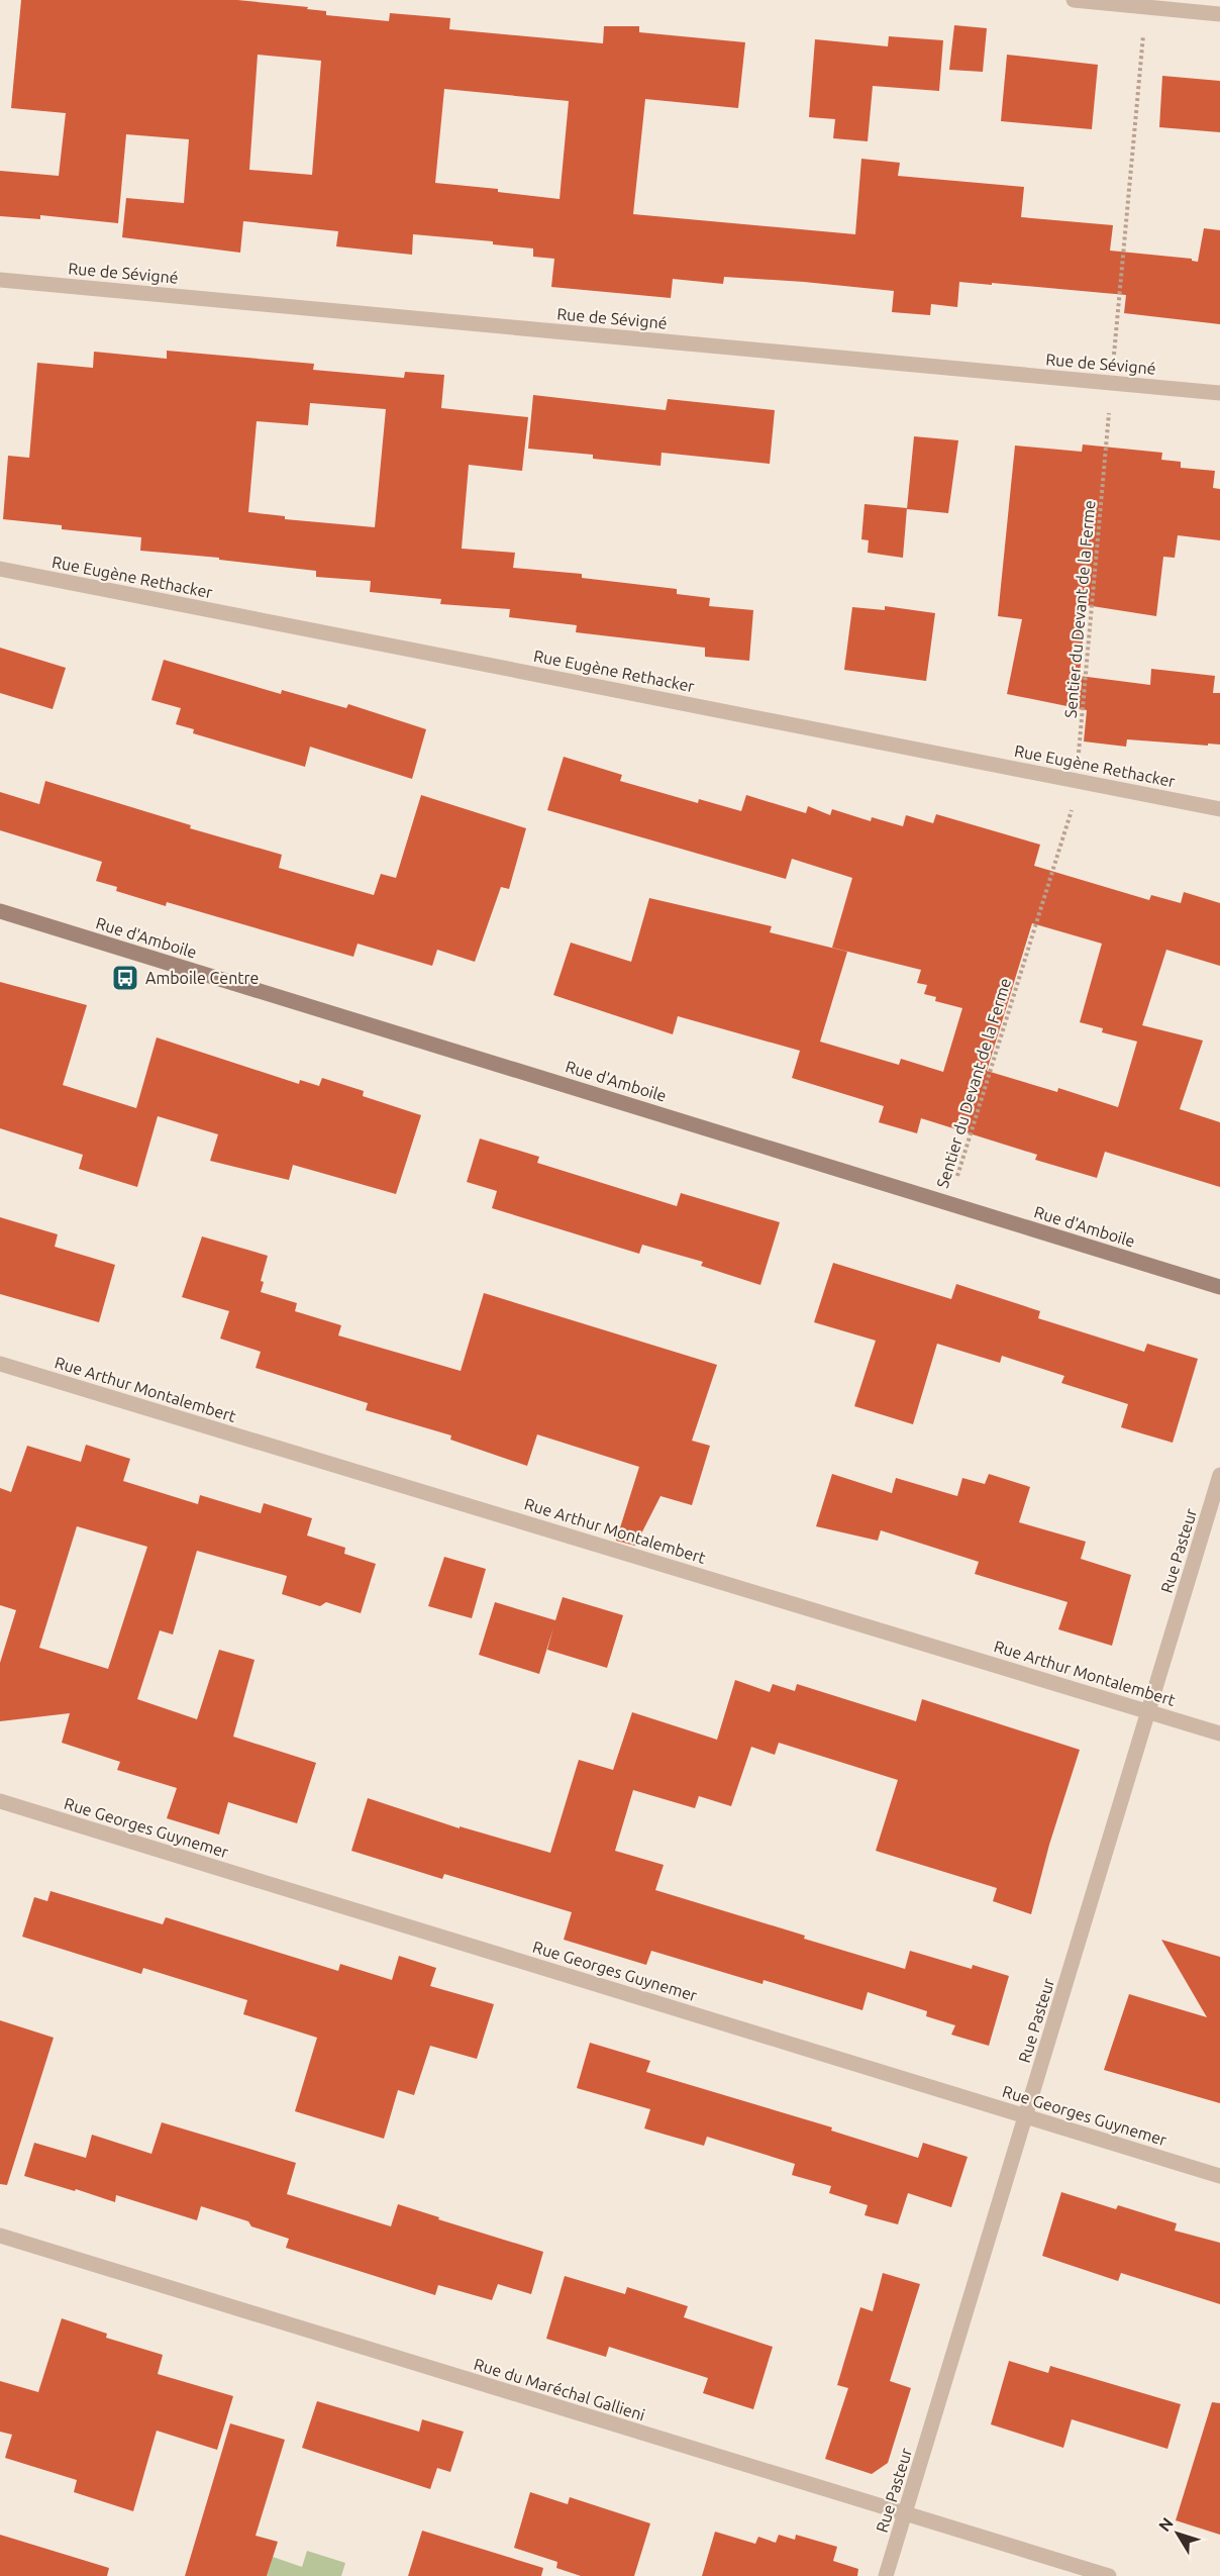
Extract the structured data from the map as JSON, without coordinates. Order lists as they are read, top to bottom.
{
  "streets": {
    "street": [
      "Rue de Sévigné",
      "Rue Eugène Rethacker",
      "Rue d'Amboile",
      "Rue Arthur Montalembert",
      "Rue Pasteur",
      "Rue Georges Guynemer",
      "Rue du Maréchal Gallieni"
    ],
    "path": ["Sentier du Devant de la Ferme"]
  },
  "crossings": [
    ["Rue de Sévigné", "Sentier du Devant de la Ferme"],
    ["Rue Eugène Rethacker", "Sentier du Devant de la Ferme"],
    ["Sentier du Devant de la Ferme", "Rue d'Amboile"],
    ["Rue Arthur Montalembert", "Rue Pasteur"],
    ["Rue Pasteur", "Rue Georges Guynemer"],
    ["Rue Pasteur", "Rue du Maréchal Gallieni"]
  ],
  "places": {
    "bus stop": ["Amboile Centre"]
  },
  "north": "top left"
}
